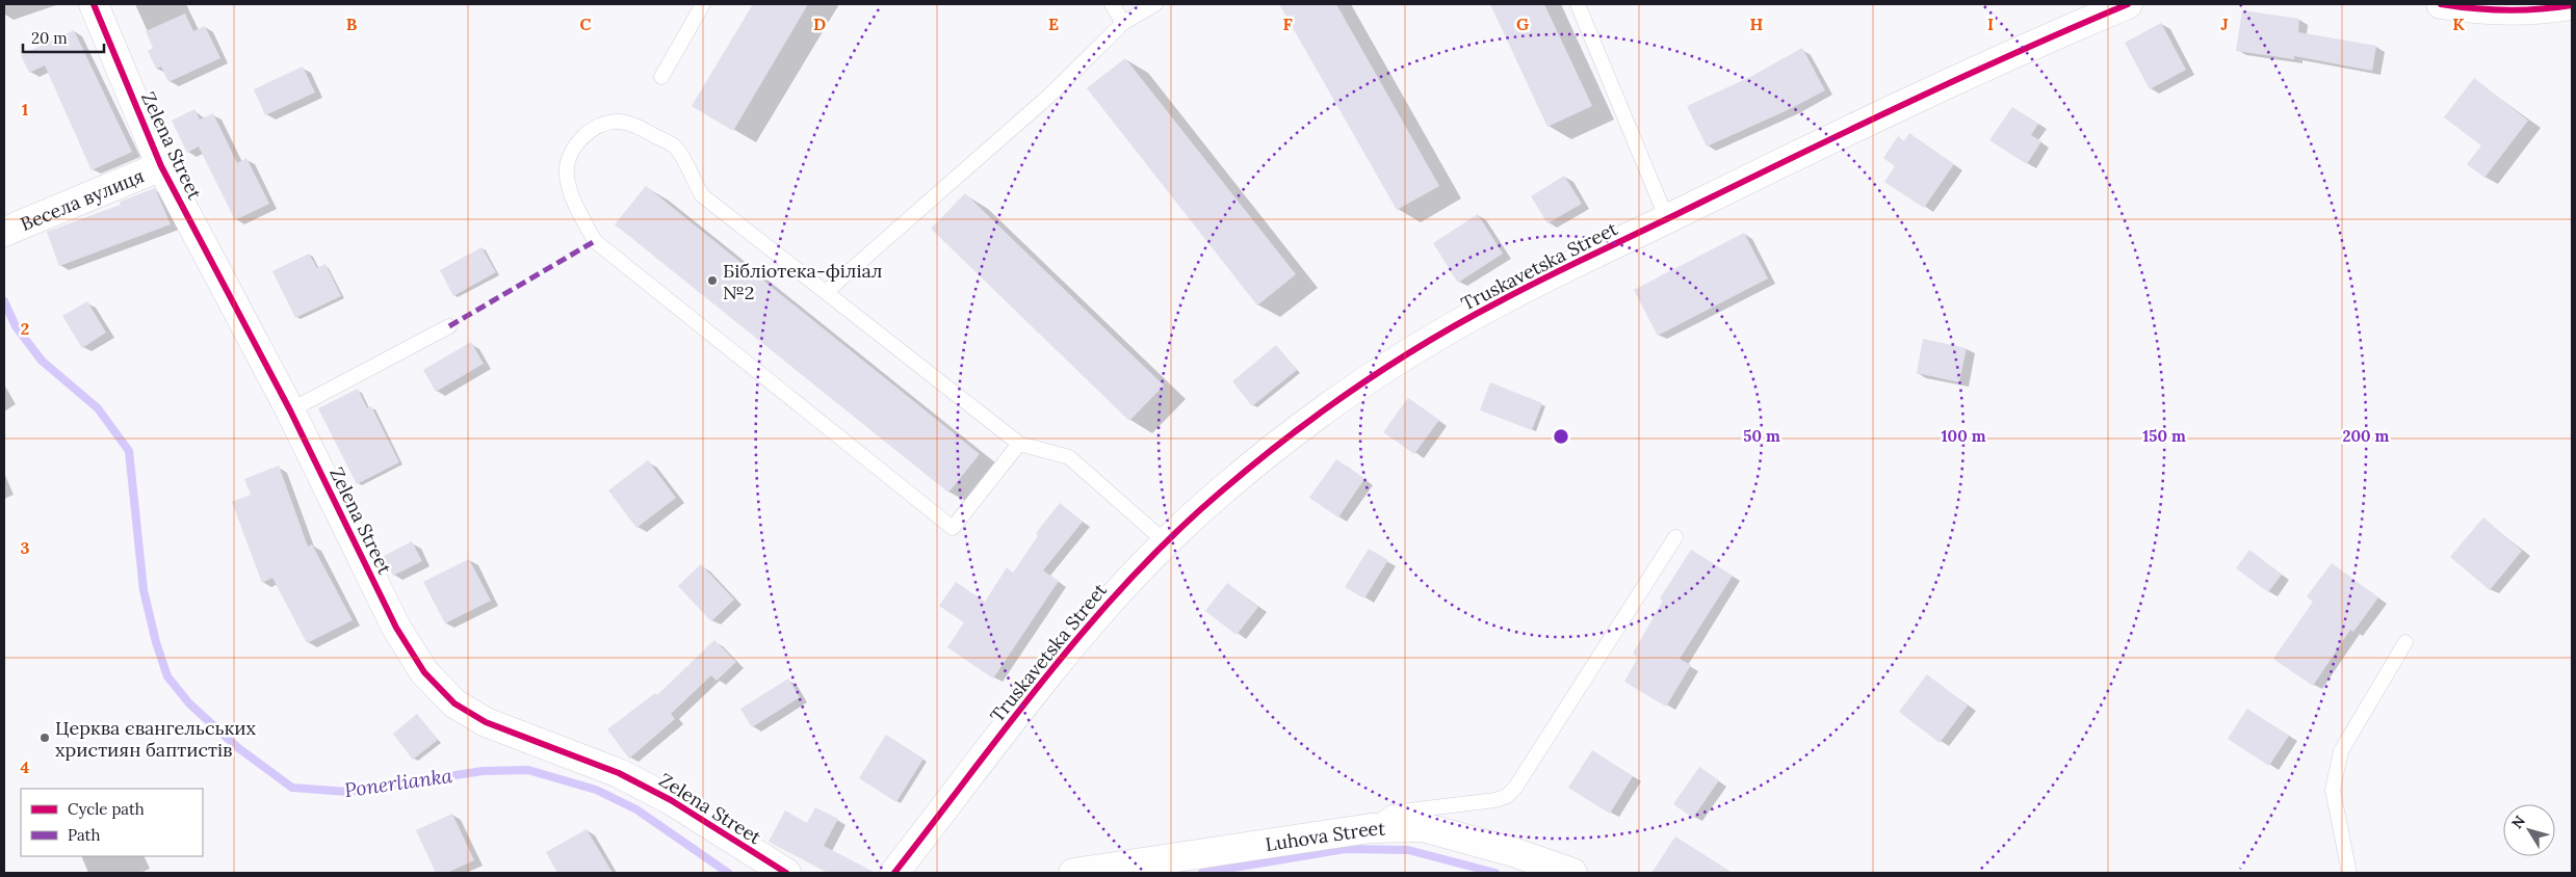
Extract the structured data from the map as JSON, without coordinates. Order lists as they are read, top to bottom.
{
  "streets": {
    "street": [
      "Zelena Street",
      "Весела вулиця",
      "Truskavetska Street",
      "Luhova Street"
    ]
  },
  "crossings": [
    ["Zelena Street", "Весела вулиця"]
  ],
  "water": ["Ponerlianka"],
  "places": ["Бібліотека-філіал №2", "Церква євангельських християн баптистів"],
  "legend": ["Cycle path", "Path"],
  "scale_bar": "20 m",
  "north": "top left",
  "grid": {
    "columns": [
      "B",
      "C",
      "D",
      "E",
      "F",
      "G",
      "H",
      "I",
      "J",
      "K"
    ],
    "rows": [
      "1",
      "2",
      "3",
      "4"
    ]
  },
  "rings": [
    "50 m",
    "100 m",
    "150 m",
    "200 m"
  ]
}
